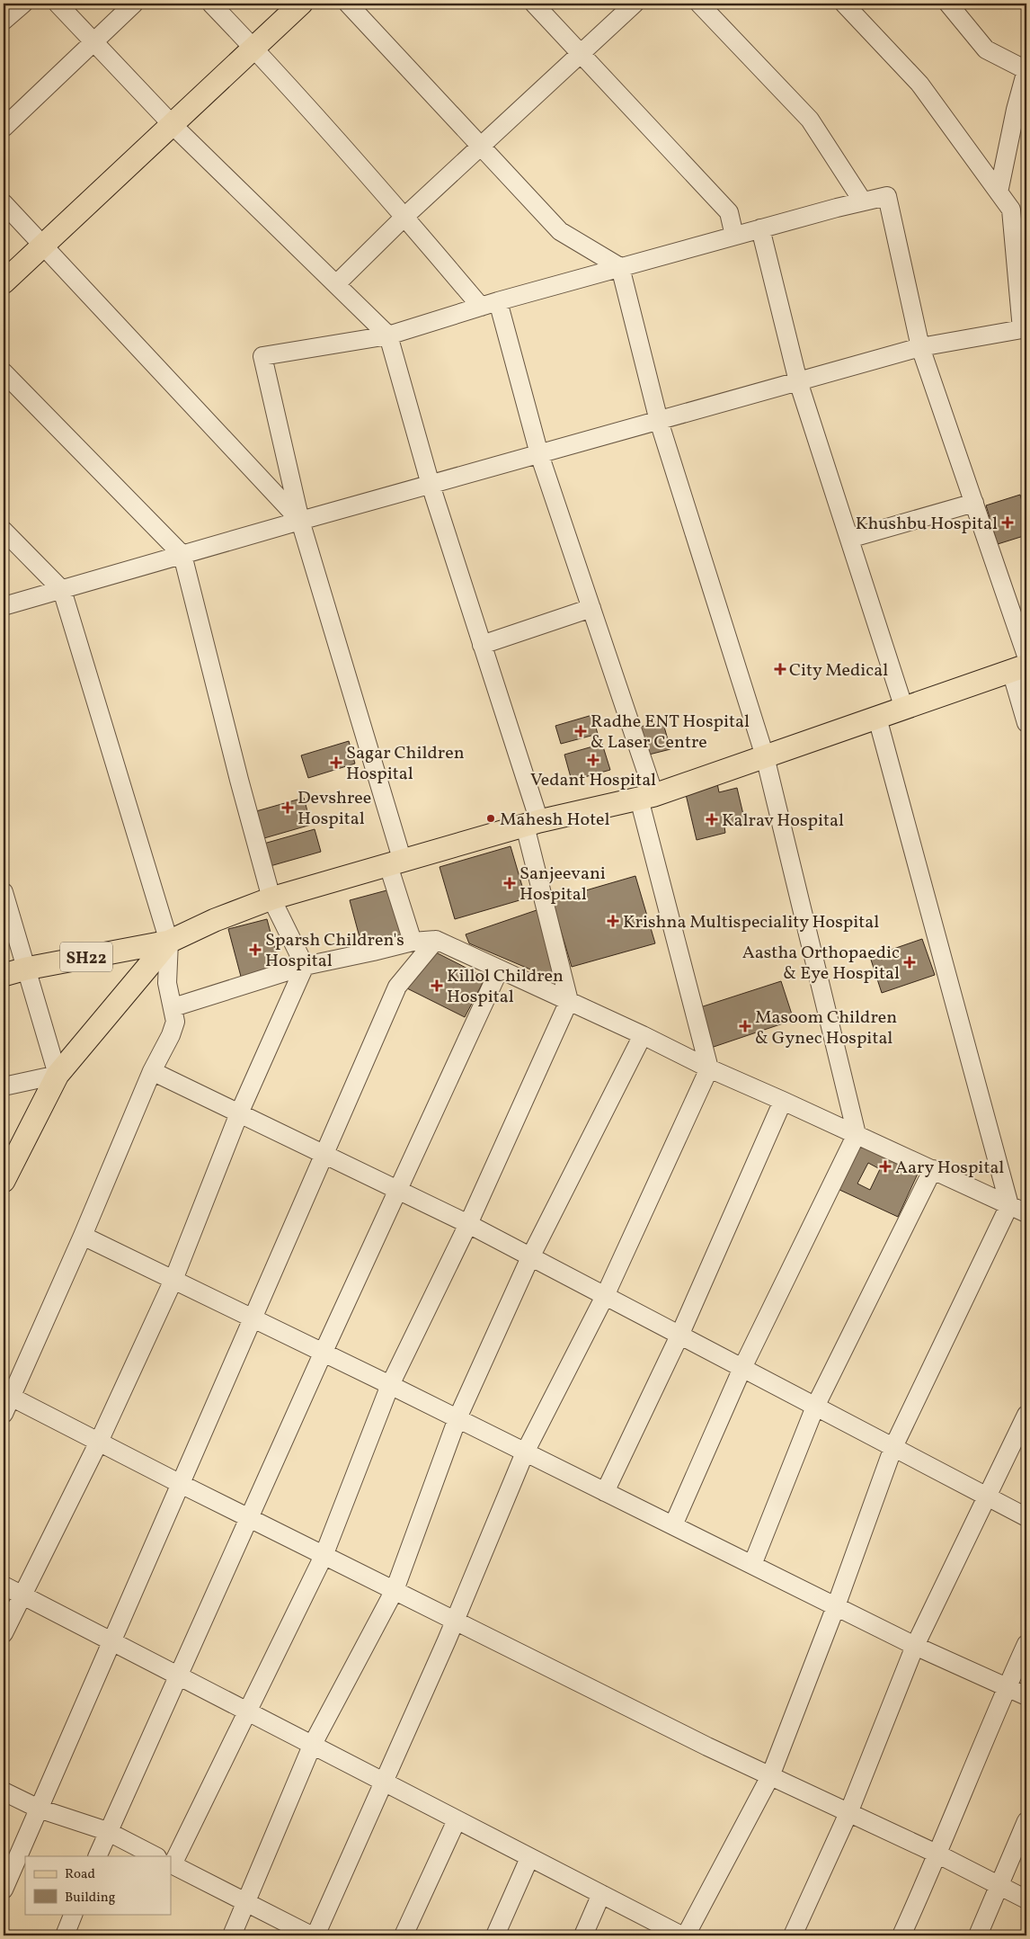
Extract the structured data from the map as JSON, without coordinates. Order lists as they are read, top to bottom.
{
  "streets": {
    "main road": ["SH22"]
  },
  "places": {
    "health": [
      "Khushbu Hospital",
      "City Medical",
      "Radhe ENT Hospital & Laser Centre",
      "Vedant Hospital",
      "Sagar Children Hospital",
      "Devshree Hospital",
      "Kalrav Hospital",
      "Sanjeevani Hospital",
      "Krishna Multispeciality Hospital",
      "Sparsh Children's Hospital",
      "Aastha Orthopaedic & Eye Hospital",
      "Killol Children Hospital",
      "Masoom Children & Gynec Hospital",
      "Aary Hospital"
    ],
    "other": ["Mahesh Hotel"]
  },
  "legend": ["Road", "Building"]
}
